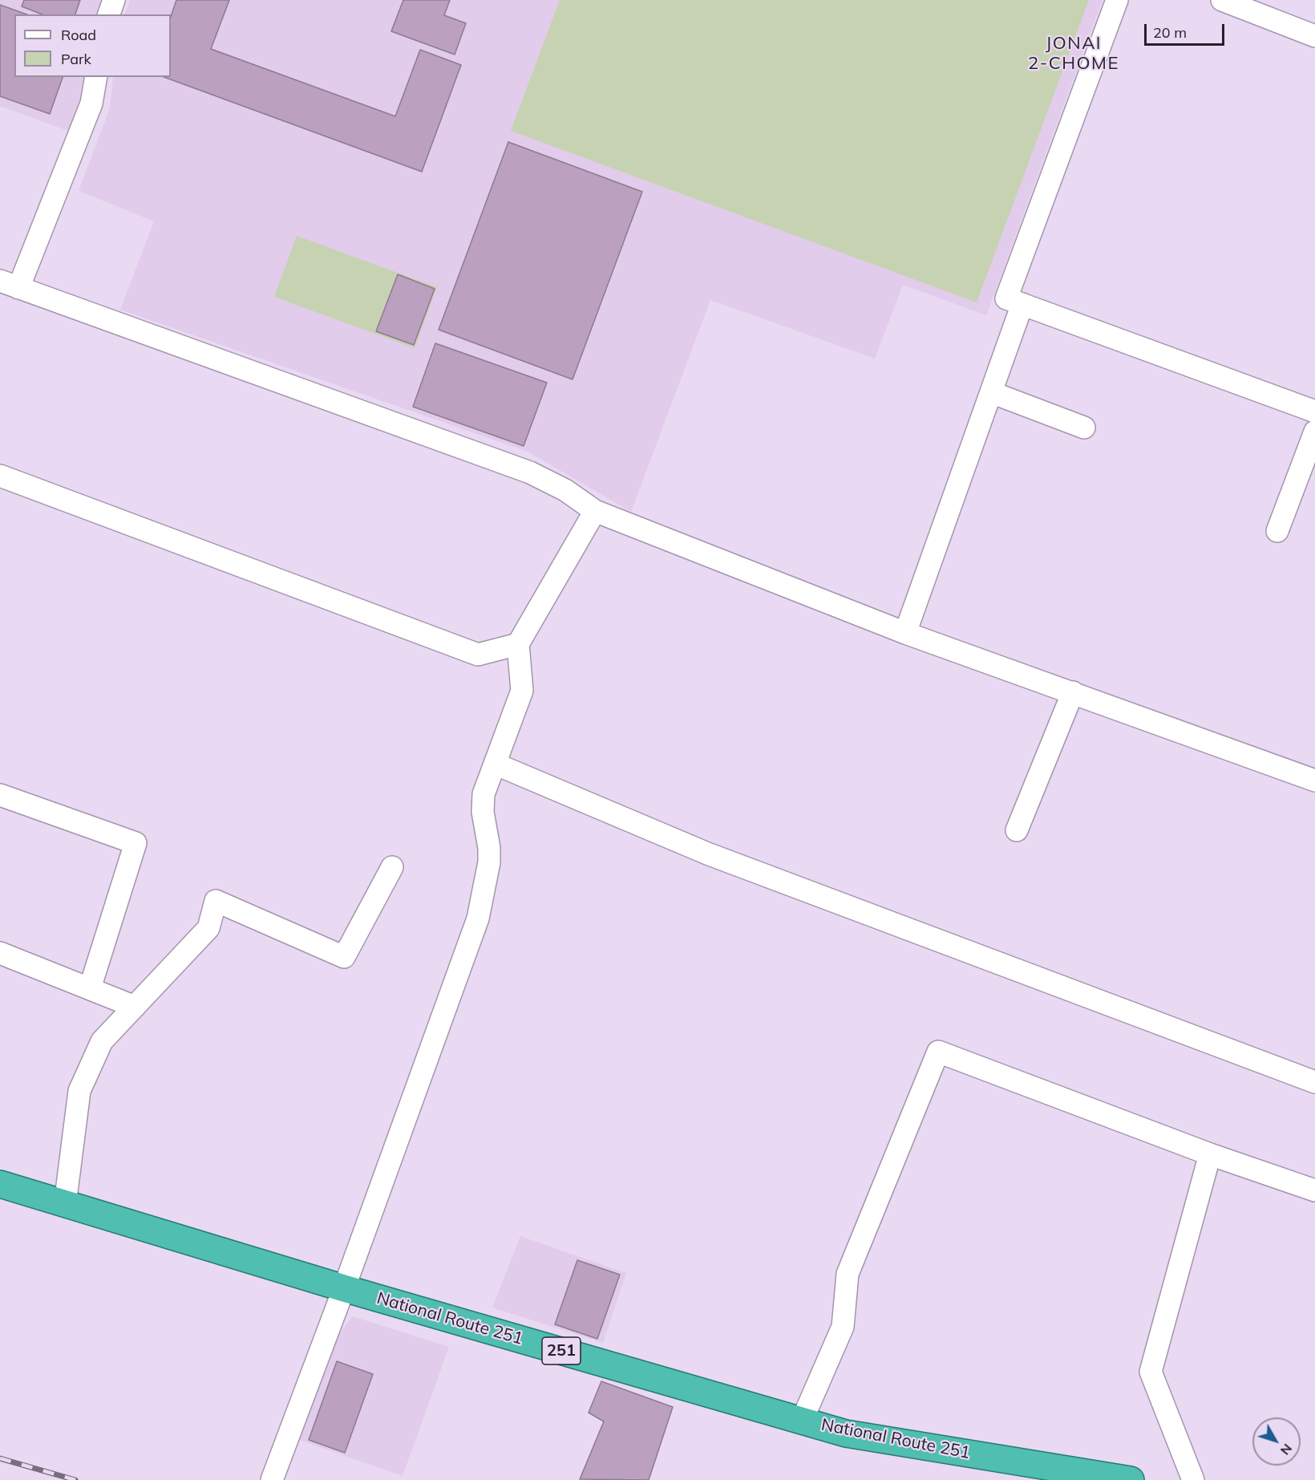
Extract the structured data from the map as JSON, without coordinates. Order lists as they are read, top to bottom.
{
  "streets": {
    "highway": ["National Route 251", "251"]
  },
  "districts": ["JONAI 2-CHOME"],
  "legend": ["Road", "Park"],
  "scale_bar": "20 m",
  "north": "bottom right"
}
